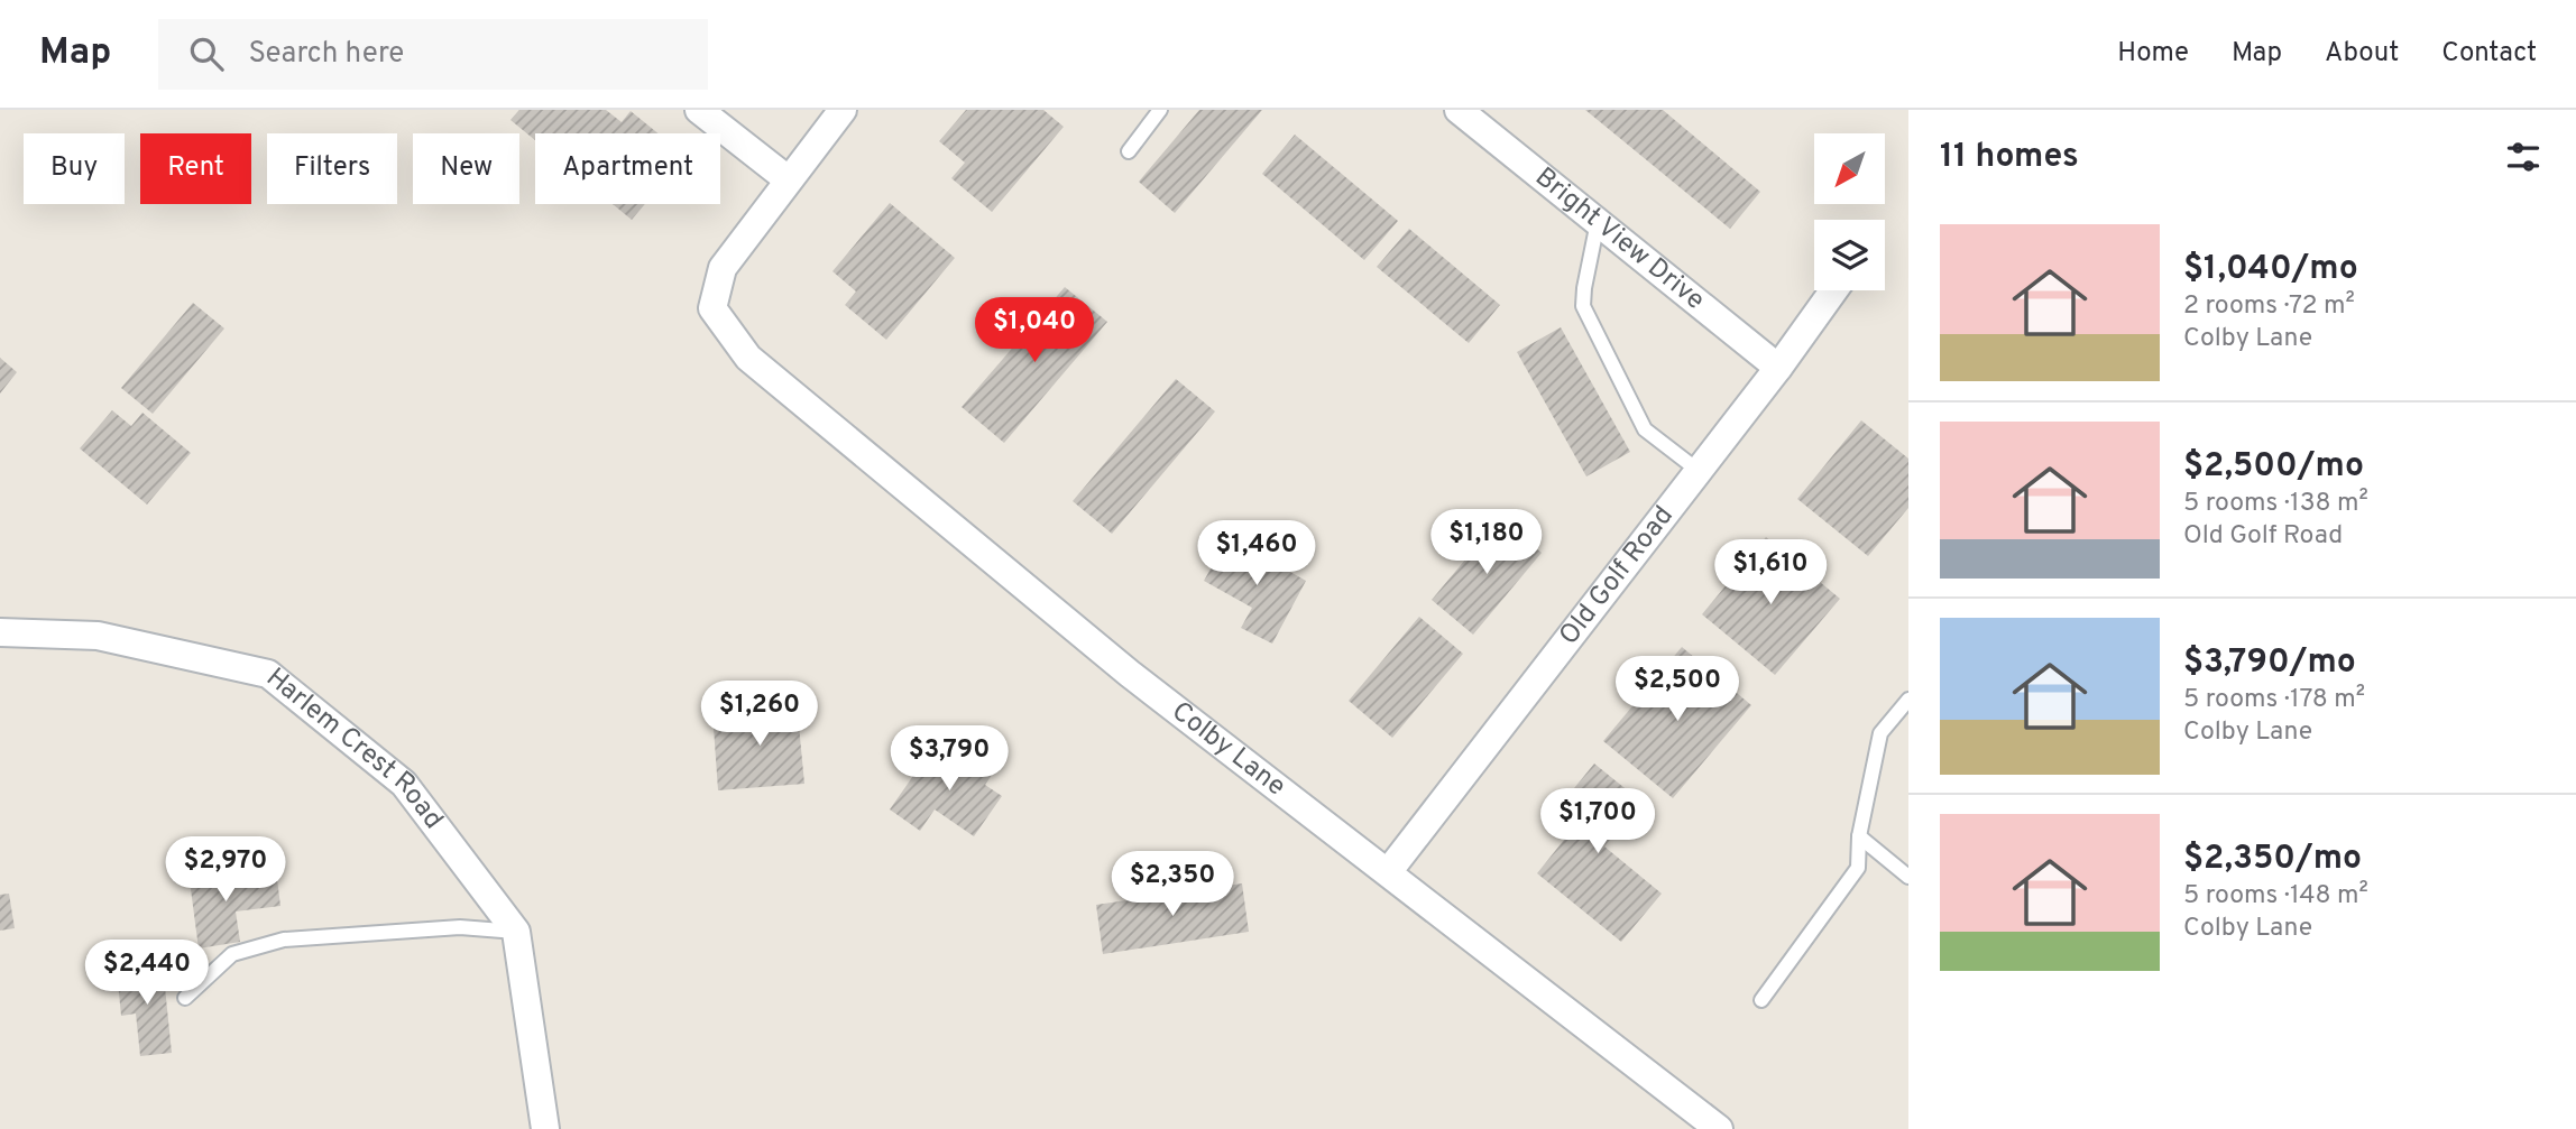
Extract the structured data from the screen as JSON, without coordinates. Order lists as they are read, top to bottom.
{
  "streets": {
    "street": [
      "Bright View Drive",
      "Old Golf Road",
      "Colby Lane",
      "Harlem Crest Road"
    ]
  },
  "crossings": [
    ["Bright View Drive", "Old Golf Road"],
    ["Old Golf Road", "Colby Lane"]
  ],
  "north": "bottom left",
  "page": {
    "header": "Map",
    "search": "Search here",
    "nav": [
      "Home",
      "Map",
      "About",
      "Contact"
    ],
    "heading": "11 homes",
    "chip": [
      "Buy",
      "Rent",
      "Filters",
      "New",
      "Apartment"
    ],
    "list": [
      {
        "name": "$1,040/mo",
        "note": "2 rooms · 72 m² · Colby Lane"
      },
      {
        "name": "$2,500/mo",
        "note": "5 rooms · 138 m² · Old Golf Road"
      },
      {
        "name": "$3,790/mo",
        "note": "5 rooms · 178 m² · Colby Lane"
      },
      {
        "name": "$2,350/mo",
        "note": "5 rooms · 148 m² · Colby Lane"
      }
    ],
    "price": [
      "$1,040",
      "$1,180",
      "$1,460",
      "$1,610",
      "$2,500",
      "$1,260",
      "$3,790",
      "$1,700",
      "$2,970",
      "$2,350",
      "$2,440"
    ]
  }
}
